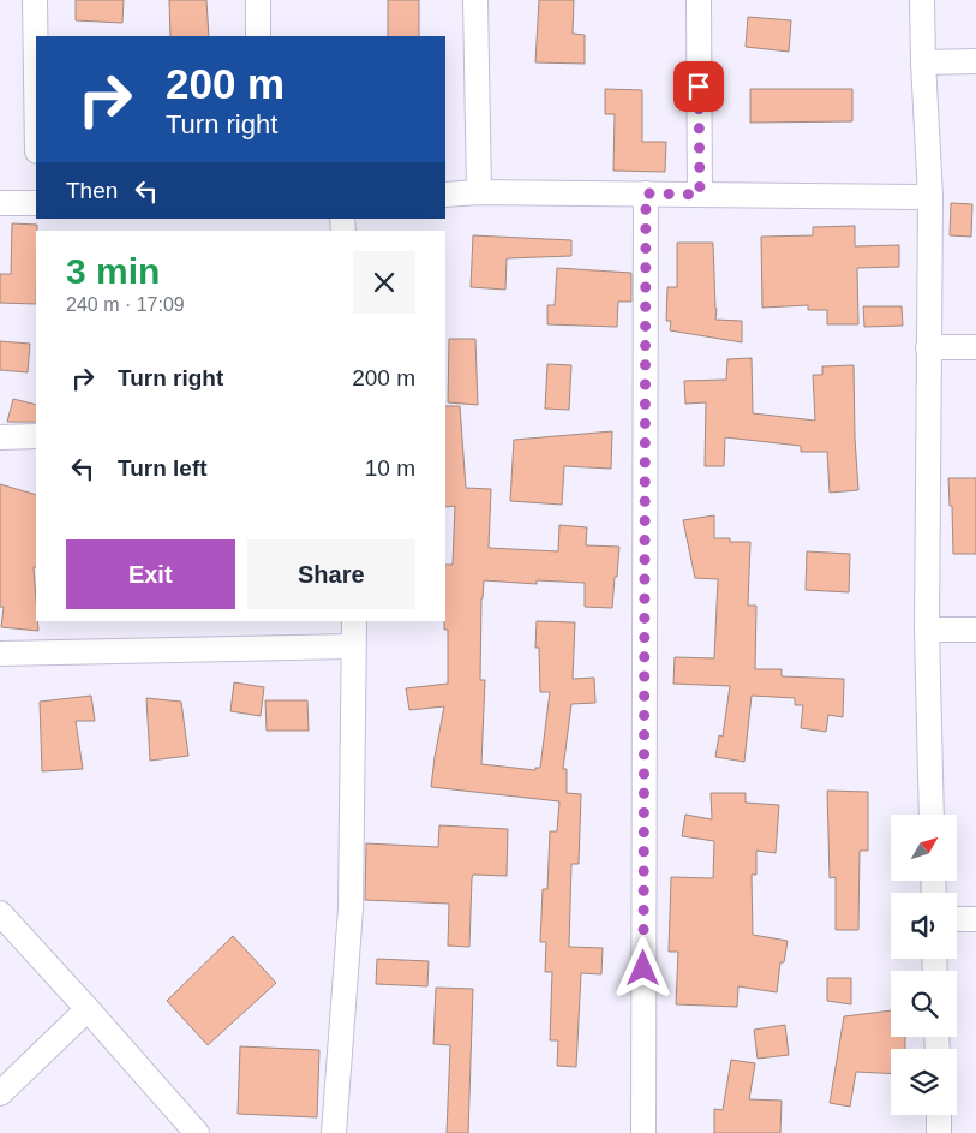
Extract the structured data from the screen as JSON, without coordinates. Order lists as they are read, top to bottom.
{
  "north": "top right",
  "page": {
    "turn": ["200 m", "Turn right"],
    "then": "Then",
    "heading": ["3 min", "240 m · 17:09"],
    "list": [
      {
        "name": "Turn right",
        "value": "200 m"
      },
      {
        "name": "Turn left",
        "value": "10 m"
      }
    ],
    "buttons": ["Exit", "Share"]
  }
}
